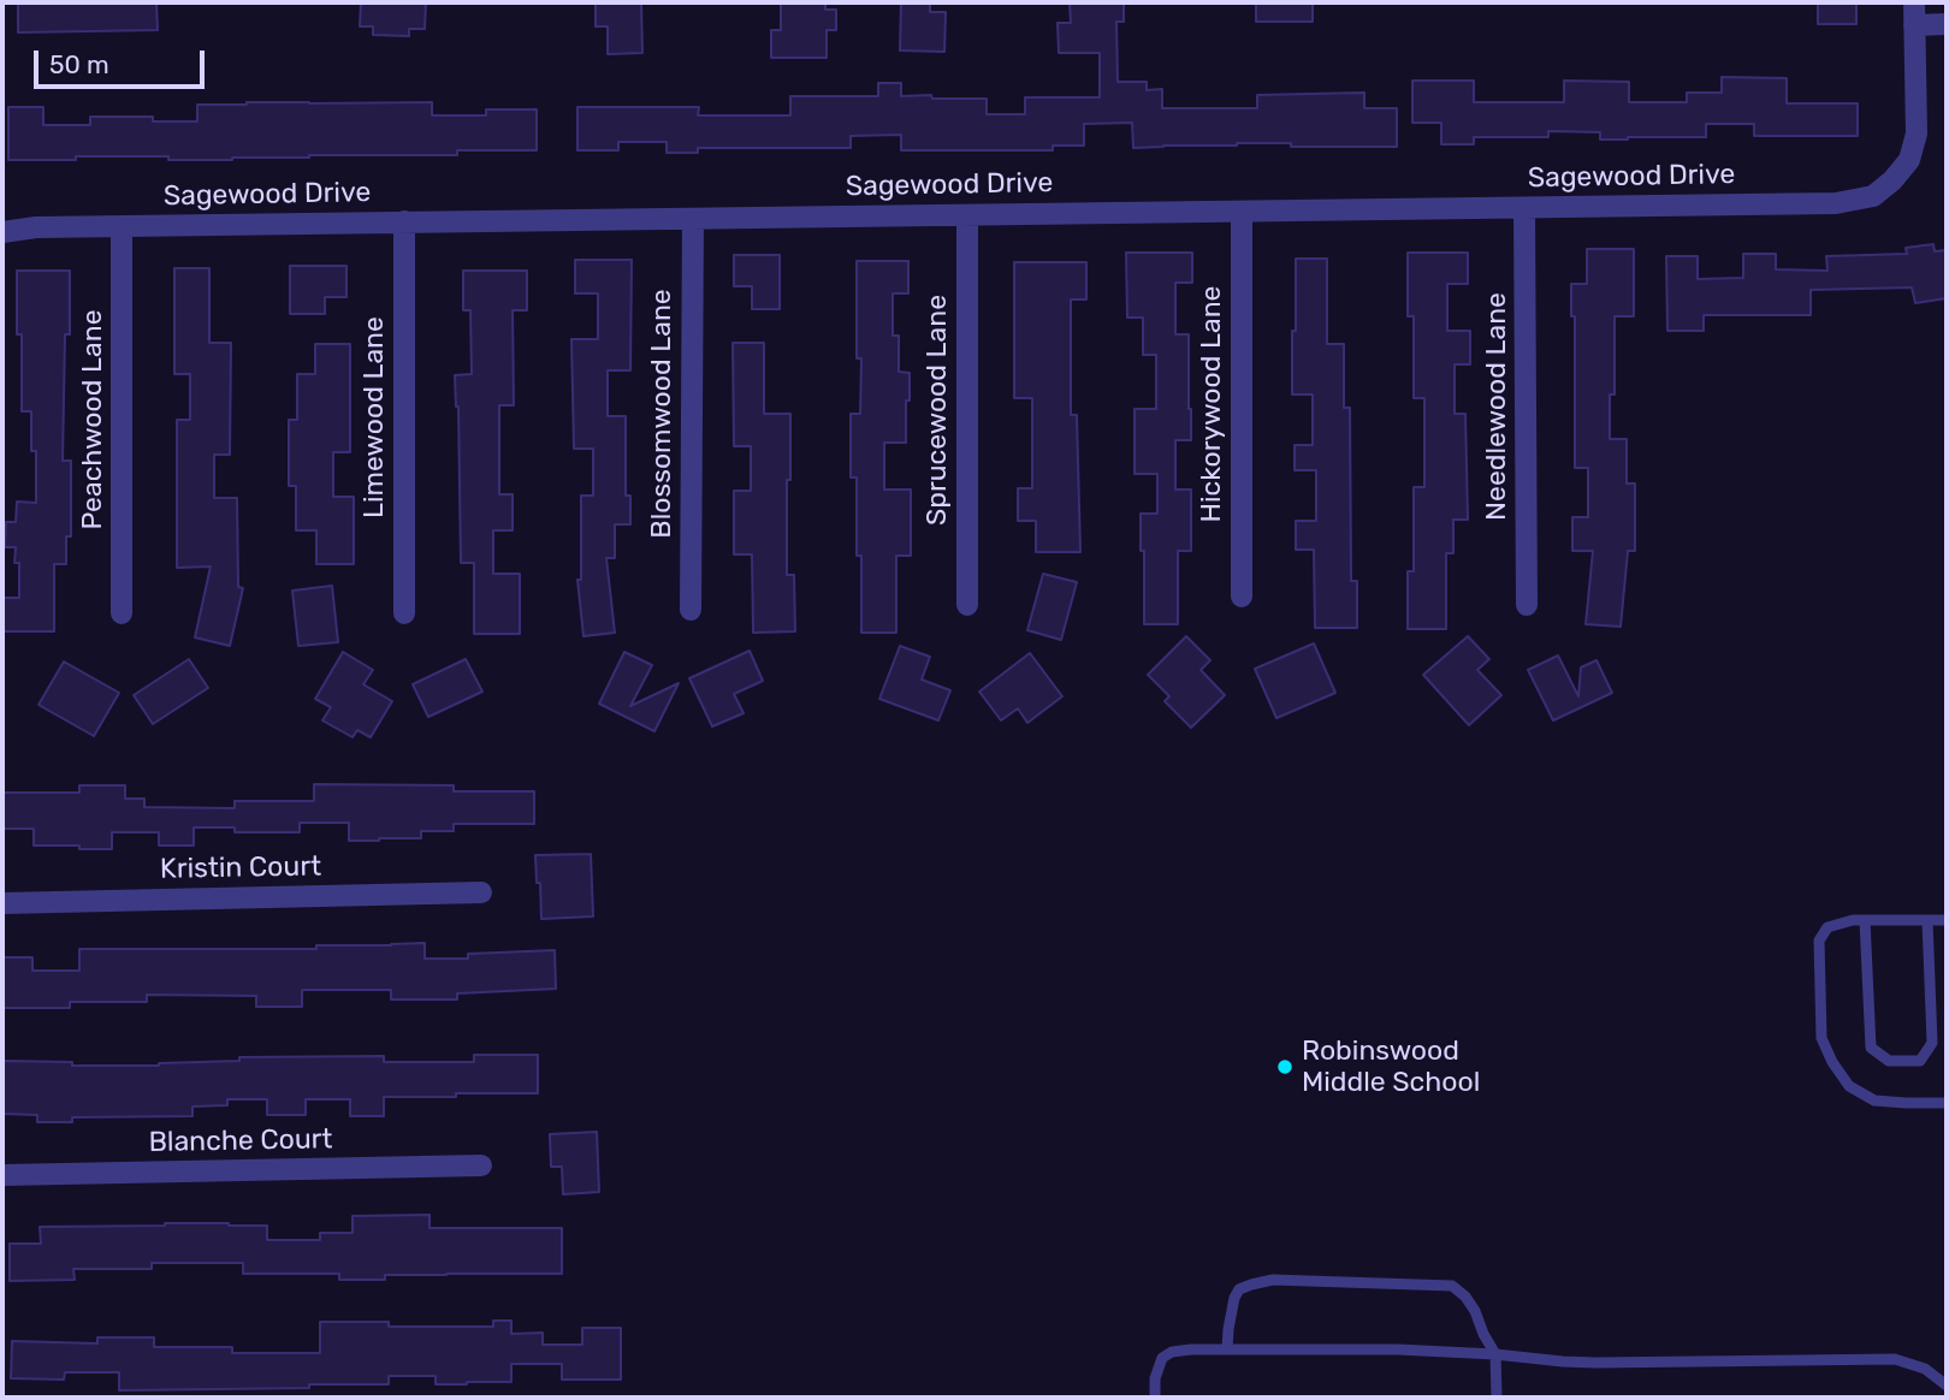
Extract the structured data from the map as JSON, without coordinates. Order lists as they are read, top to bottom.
{
  "streets": {
    "street": [
      "Sagewood Drive",
      "Hickorywood Lane",
      "Needlewood Lane",
      "Sprucewood Lane",
      "Blossomwood Lane",
      "Limewood Lane",
      "Peachwood Lane",
      "Kristin Court",
      "Blanche Court"
    ]
  },
  "crossings": [
    ["Sagewood Drive", "Hickorywood Lane"],
    ["Sagewood Drive", "Needlewood Lane"],
    ["Sagewood Drive", "Sprucewood Lane"],
    ["Sagewood Drive", "Blossomwood Lane"],
    ["Sagewood Drive", "Limewood Lane"],
    ["Sagewood Drive", "Peachwood Lane"]
  ],
  "places": ["Robinswood Middle School"],
  "scale_bar": "50 m"
}
